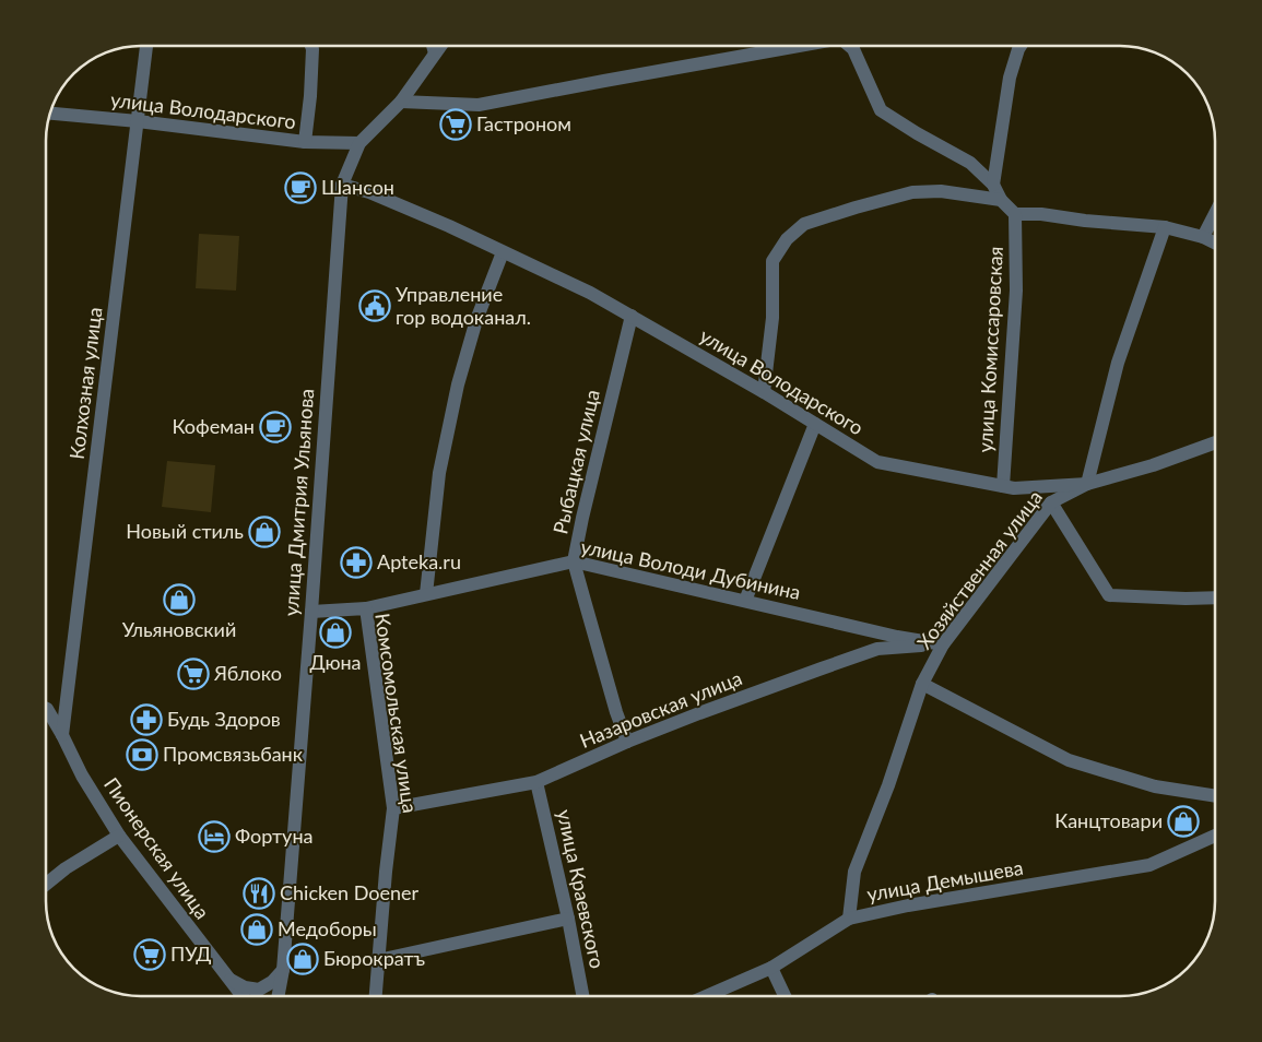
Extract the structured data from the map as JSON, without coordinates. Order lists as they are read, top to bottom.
{
  "streets": {
    "street": [
      "улица Володарского",
      "улица Комиссаровская",
      "Колхозная улица",
      "Рыбацкая улица",
      "улица Дмитрия Ульянова",
      "улица Володи Дубинина",
      "Хозяйственная улица",
      "Назаровская улица",
      "Комсомольская улица",
      "Пионерская улица",
      "улица Демышева",
      "улица Краевского"
    ]
  },
  "crossings": [
    ["улица Володарского", "улица Комиссаровская"],
    ["улица Володарского", "Колхозная улица"],
    ["улица Володарского", "Рыбацкая улица"],
    ["улица Володарского", "улица Дмитрия Ульянова"],
    ["улица Володарского", "Хозяйственная улица"],
    ["Колхозная улица", "Пионерская улица"],
    ["Рыбацкая улица", "улица Володи Дубинина"],
    ["Рыбацкая улица", "Назаровская улица"],
    ["улица Дмитрия Ульянова", "Комсомольская улица"],
    ["улица Володи Дубинина", "Хозяйственная улица"],
    ["улица Володи Дубинина", "Назаровская улица"],
    ["улица Володи Дубинина", "Комсомольская улица"],
    ["Хозяйственная улица", "Назаровская улица"],
    ["Хозяйственная улица", "улица Демышева"],
    ["Назаровская улица", "Комсомольская улица"],
    ["Назаровская улица", "улица Краевского"]
  ],
  "places": {
    "supermarket": ["Гастроном", "Яблоко", "ПУД"],
    "cafe": ["Шансон", "Кофеман"],
    "public building": ["Управление гор водоканал."],
    "shop": [
      "Новый стиль",
      "Ульяновский",
      "Дюна",
      "Канцтовари",
      "Медоборы",
      "Бюрократъ"
    ],
    "pharmacy": ["Apteka.ru", "Будь Здоров"],
    "bank": ["Промсвязьбанк"],
    "hotel": ["Фортуна"],
    "restaurant": ["Chicken Doener"]
  }
}
